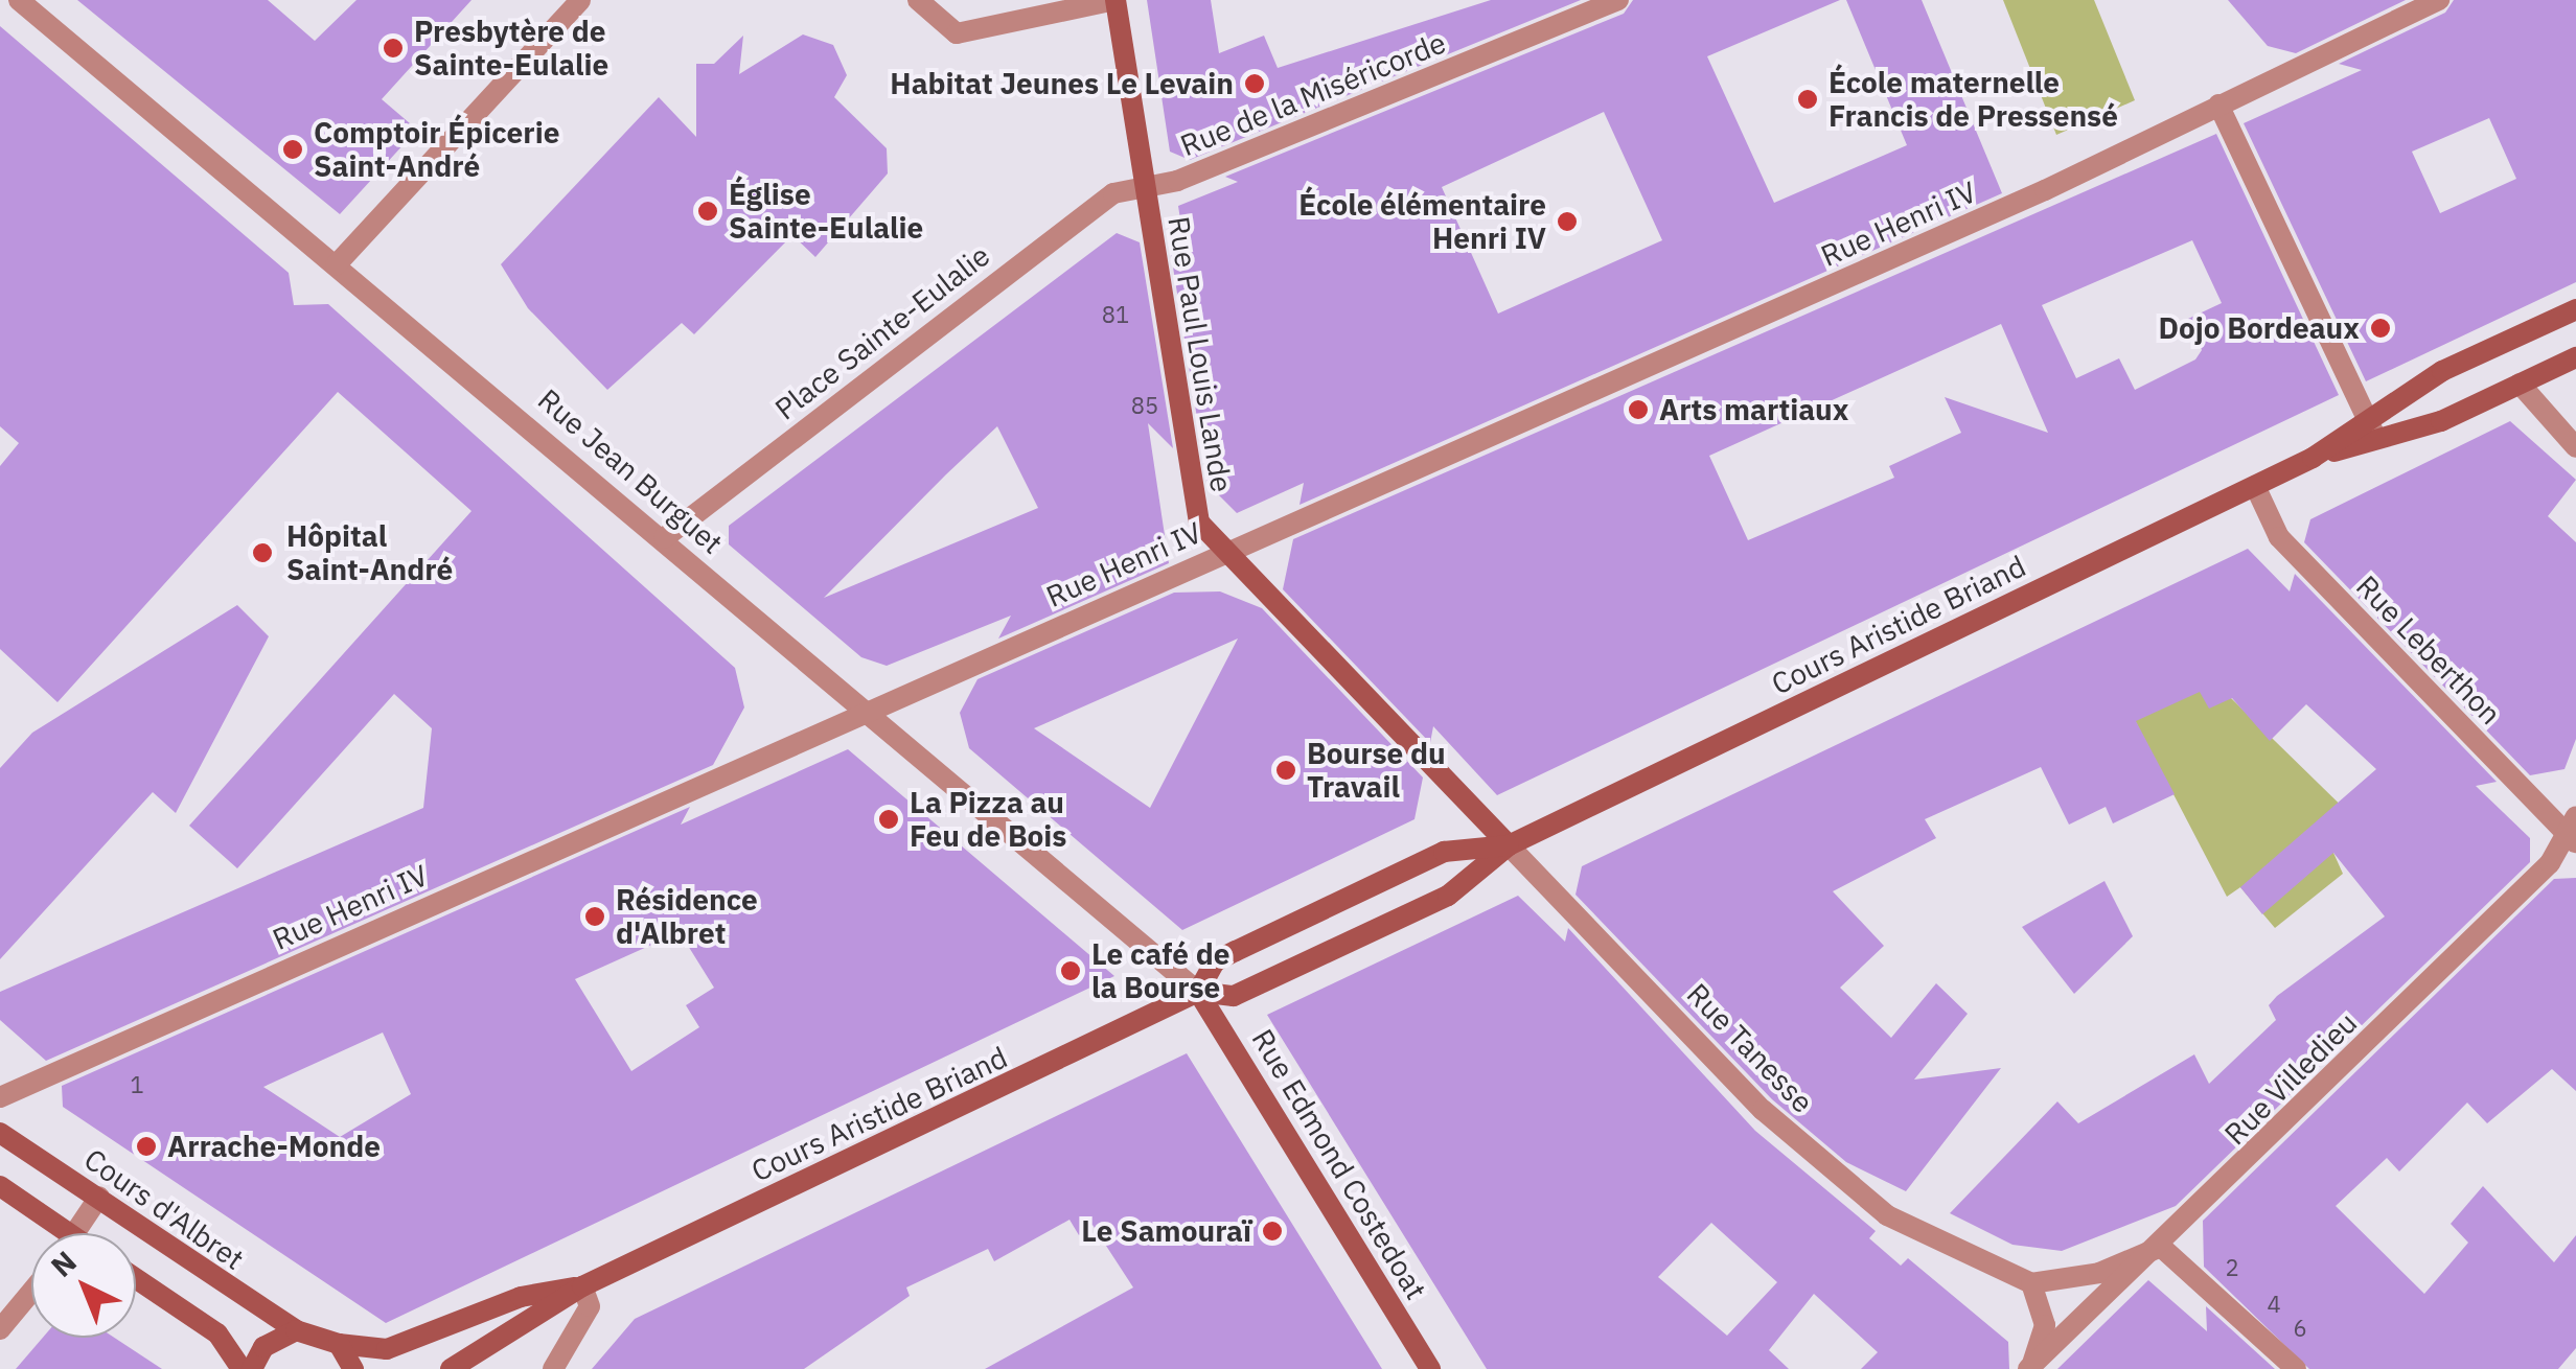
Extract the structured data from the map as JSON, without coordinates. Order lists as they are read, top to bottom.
{
  "streets": {
    "main road": [
      "Rue Paul Louis Lande",
      "Cours Aristide Briand",
      "Rue Edmond Costedoat",
      "Cours d'Albret"
    ],
    "street": [
      "Rue de la Miséricorde",
      "Rue Henri IV",
      "Place Sainte-Eulalie",
      "Rue Jean Burguet",
      "Rue Leberthon",
      "Rue Tanesse",
      "Rue Villedieu"
    ]
  },
  "crossings": [
    ["Rue de la Miséricorde", "Place Sainte-Eulalie"],
    ["Rue de la Miséricorde", "Rue Paul Louis Lande"],
    ["Rue Henri IV", "Rue Paul Louis Lande"],
    ["Rue Henri IV", "Rue Jean Burguet"],
    ["Place Sainte-Eulalie", "Rue Paul Louis Lande"],
    ["Place Sainte-Eulalie", "Rue Jean Burguet"],
    ["Rue Paul Louis Lande", "Cours Aristide Briand"],
    ["Rue Paul Louis Lande", "Rue Tanesse"],
    ["Rue Jean Burguet", "Cours Aristide Briand"],
    ["Rue Jean Burguet", "Rue Edmond Costedoat"],
    ["Cours Aristide Briand", "Rue Leberthon"],
    ["Cours Aristide Briand", "Rue Tanesse"],
    ["Cours Aristide Briand", "Rue Edmond Costedoat"],
    ["Cours Aristide Briand", "Cours d'Albret"],
    ["Rue Leberthon", "Rue Villedieu"]
  ],
  "places": [
    "Presbytère de Sainte-Eulalie",
    "Habitat Jeunes Le Levain",
    "École maternelle Francis de Pressensé",
    "Comptoir Épicerie Saint-André",
    "Église Sainte-Eulalie",
    "École élémentaire Henri IV",
    "Dojo Bordeaux",
    "Arts martiaux",
    "Hôpital Saint-André",
    "Bourse du Travail",
    "La Pizza au Feu de Bois",
    "Résidence d'Albret",
    "Le café de la Bourse",
    "Arrache-Monde",
    "Le Samouraï"
  ],
  "house_numbers": [
    "81",
    "85",
    "1",
    "2",
    "4",
    "6"
  ],
  "north": "top left"
}
